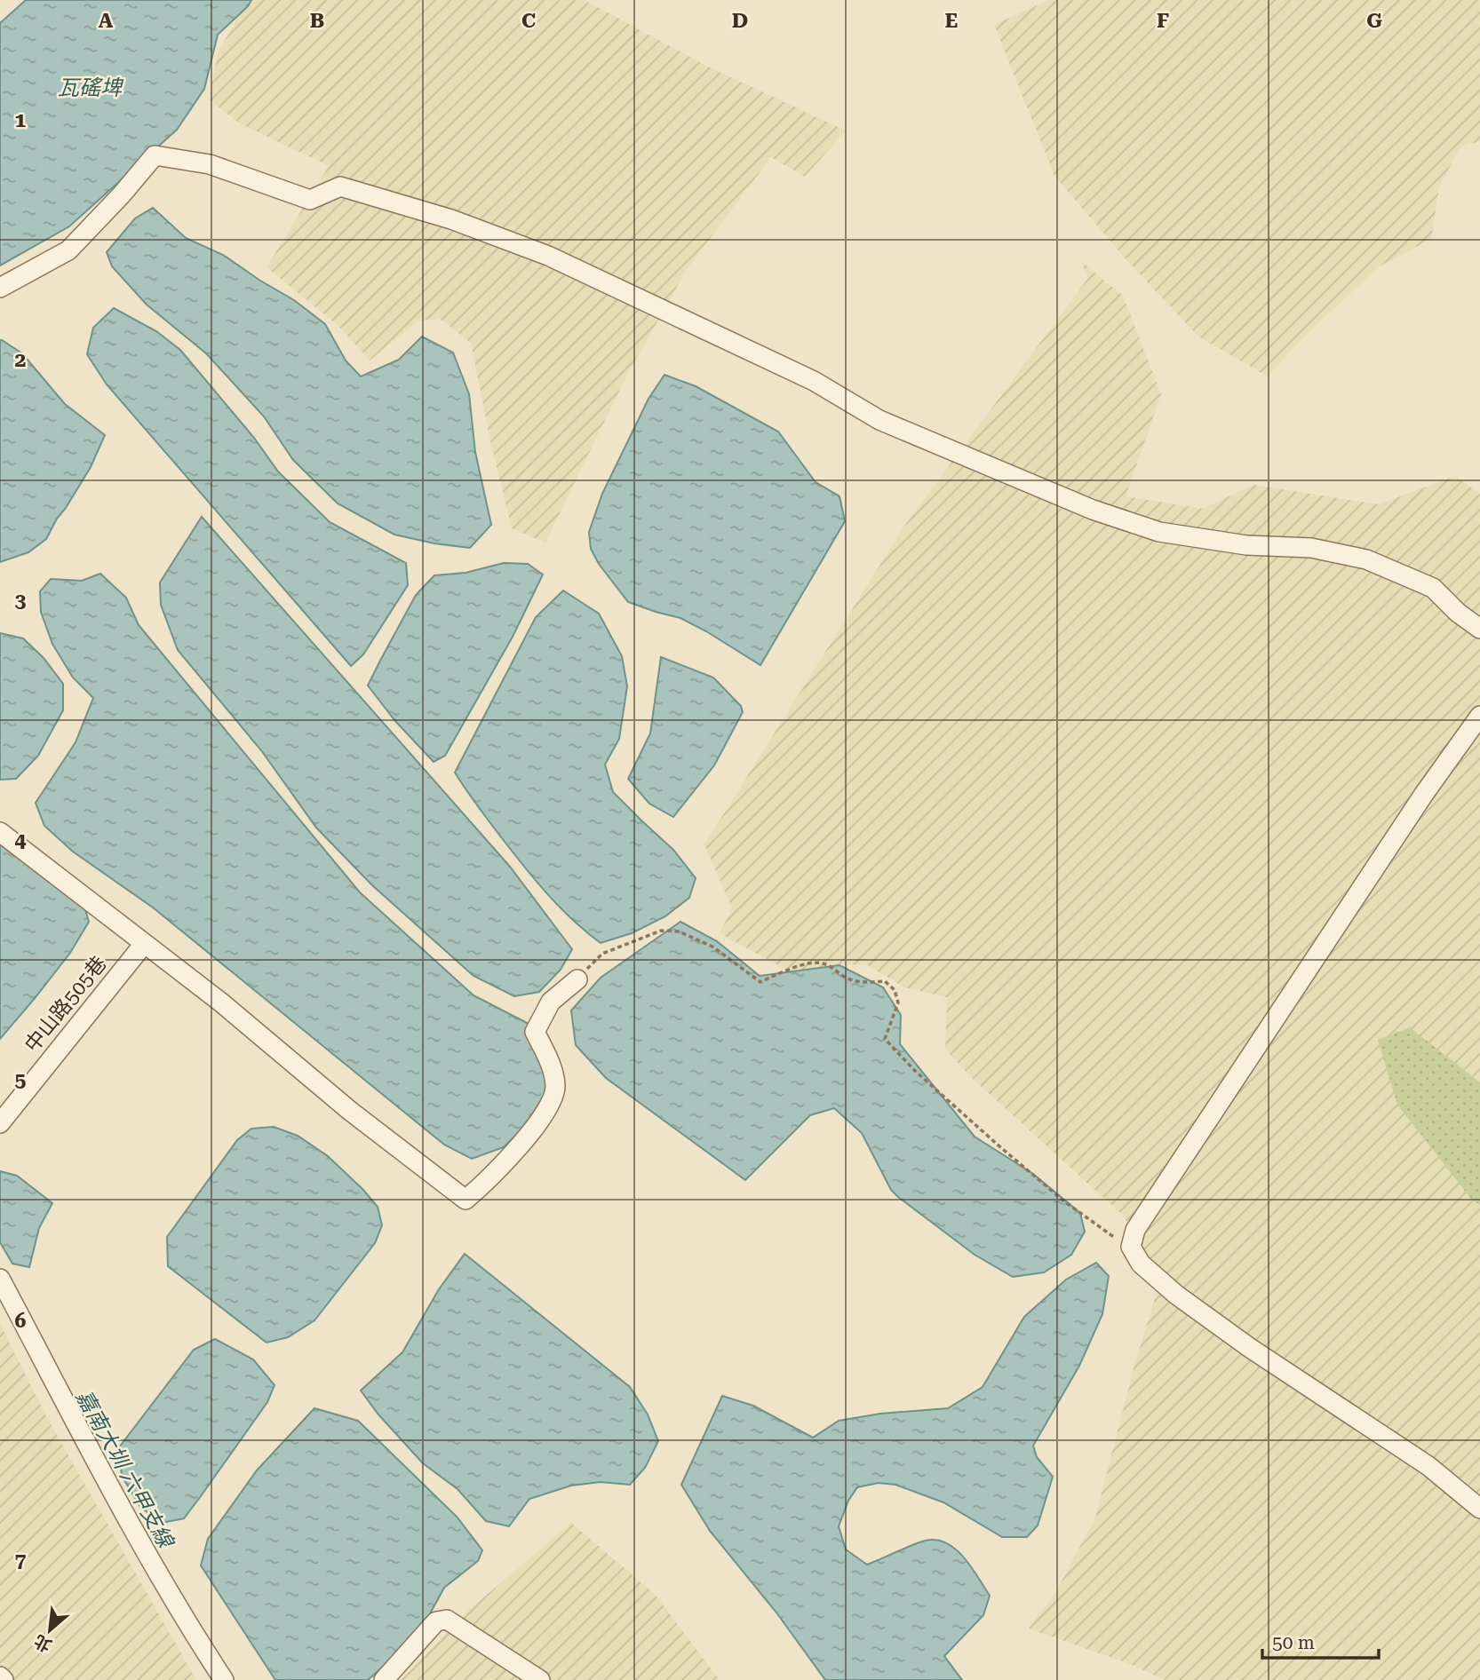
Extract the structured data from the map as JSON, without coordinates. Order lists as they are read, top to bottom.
{
  "streets": {
    "lane": ["中山路505巷"]
  },
  "water": ["瓦磘埤", "嘉南大圳 六甲支線"],
  "scale_bar": "50 m",
  "north": "bottom left",
  "grid": {
    "columns": [
      "A",
      "B",
      "C",
      "D",
      "E",
      "F",
      "G"
    ],
    "rows": [
      "1",
      "2",
      "3",
      "4",
      "5",
      "6",
      "7"
    ]
  }
}
